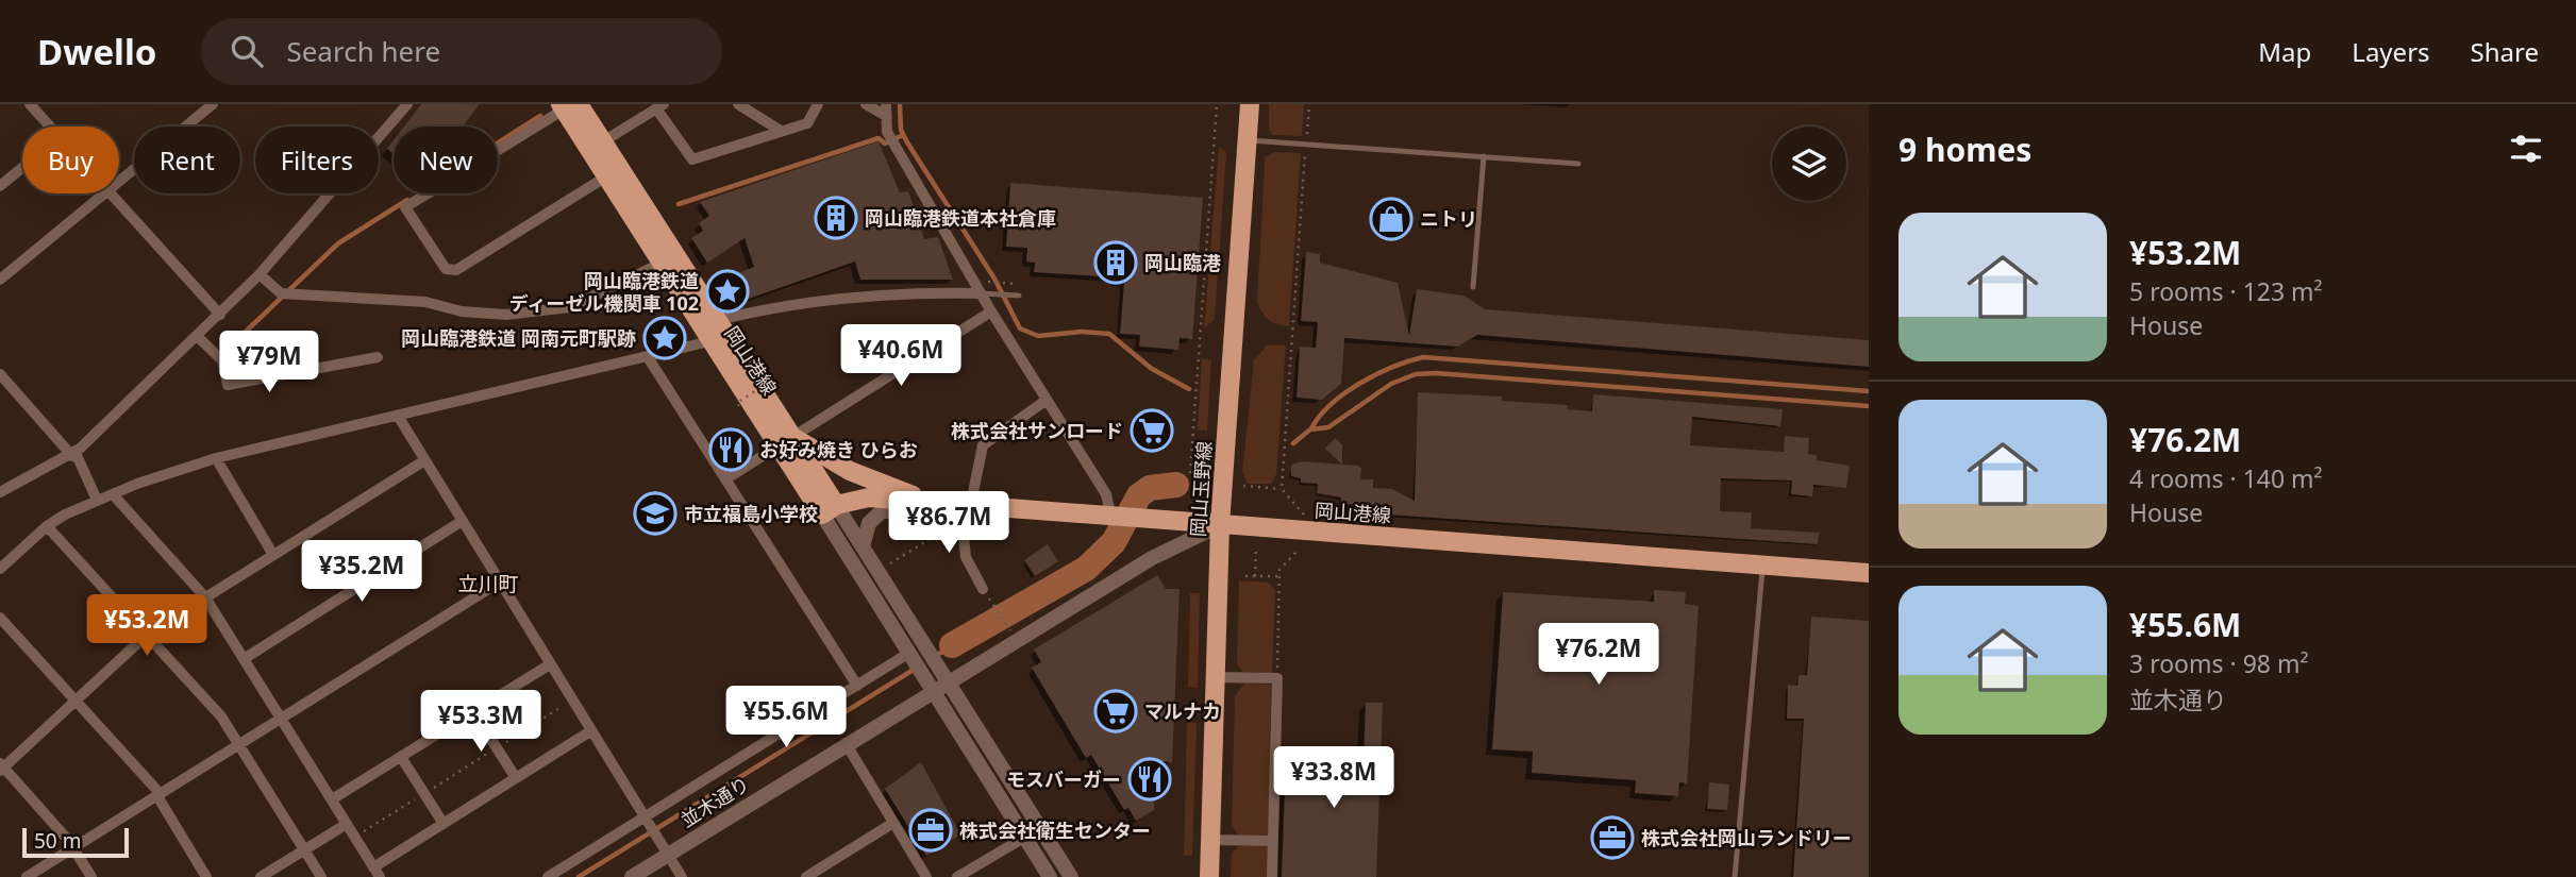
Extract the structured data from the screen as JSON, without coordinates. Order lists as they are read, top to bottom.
{
  "streets": {
    "main road": ["岡山港線", "岡山玉野線"],
    "street": ["並木通り"]
  },
  "crossings": [
    ["岡山港線", "岡山玉野線"],
    ["岡山港線", "並木通り"],
    ["岡山玉野線", "並木通り"]
  ],
  "districts": ["立川町"],
  "places": {
    "building": ["岡山臨港鉄道本社倉庫", "岡山臨港"],
    "shop": ["ニトリ"],
    "place": ["岡山臨港鉄道 ディーゼル機関車 102", "岡山臨港鉄道 岡南元町駅跡"],
    "supermarket": ["株式会社サンロード", "マルナカ"],
    "restaurant": ["お好み焼き ひらお", "モスバーガー"],
    "school or university": ["市立福島小学校"],
    "office": ["株式会社衛生センター", "株式会社岡山ランドリー"]
  },
  "scale_bar": "50 m",
  "page": {
    "header": "Dwello",
    "search": "Search here",
    "nav": ["Map", "Layers", "Share"],
    "heading": "9 homes",
    "chip": [
      "Buy",
      "Rent",
      "Filters",
      "New"
    ],
    "list": [
      {
        "name": "¥53.2M",
        "note": "5 rooms · 123 m² · House"
      },
      {
        "name": "¥76.2M",
        "note": "4 rooms · 140 m² · House"
      },
      {
        "name": "¥55.6M",
        "note": "3 rooms · 98 m² · 並木通り"
      }
    ],
    "price": [
      "¥40.6M",
      "¥79M",
      "¥86.7M",
      "¥35.2M",
      "¥53.2M",
      "¥76.2M",
      "¥55.6M",
      "¥53.3M",
      "¥33.8M"
    ],
    "scale": "50 m"
  }
}
